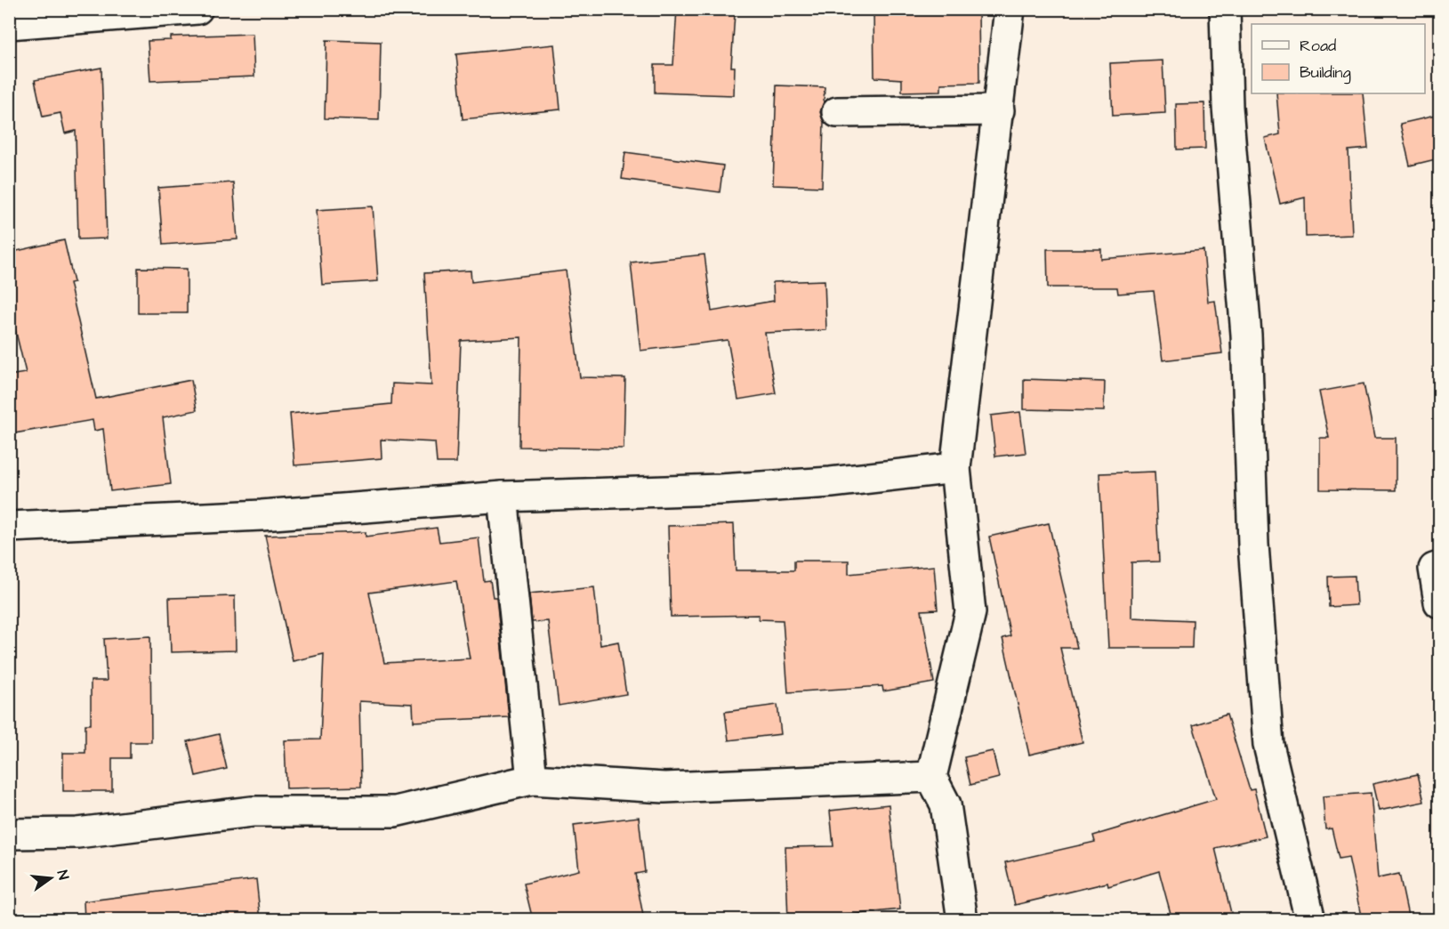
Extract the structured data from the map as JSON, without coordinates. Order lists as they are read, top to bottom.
{
  "legend": ["Road", "Building"],
  "north": "right"
}
